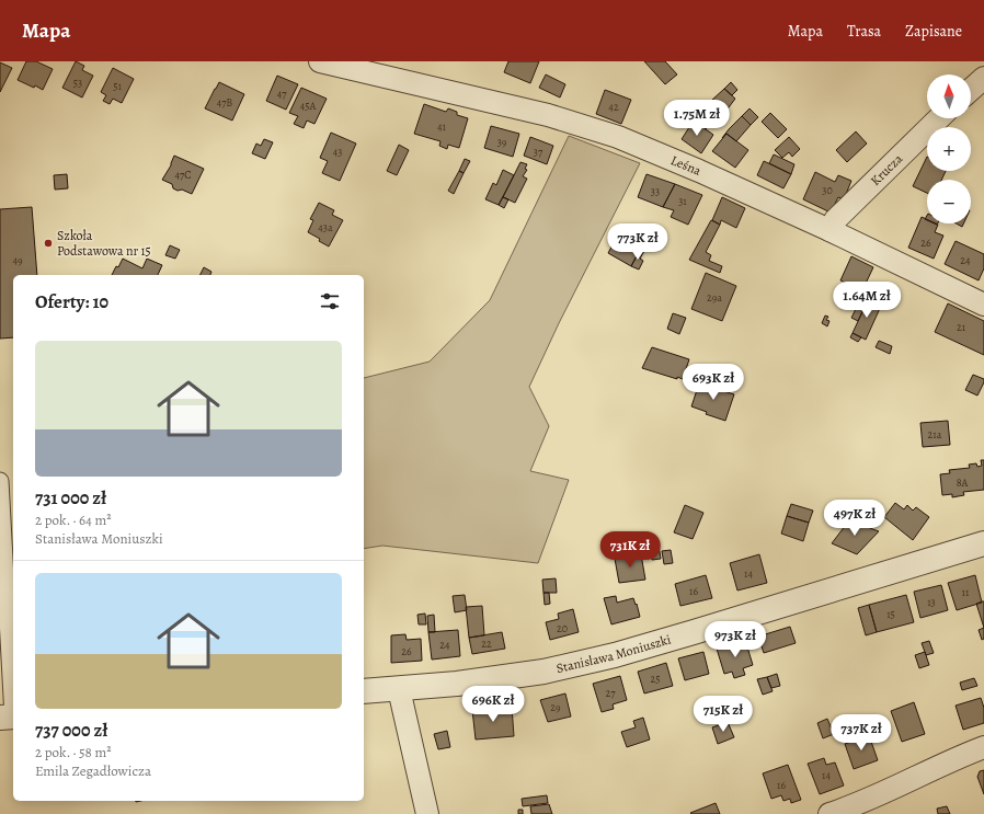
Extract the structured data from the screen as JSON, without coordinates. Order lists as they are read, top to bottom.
{
  "streets": {
    "street": ["Leśna", "Krucza", "Stanisława Moniuszki"]
  },
  "crossings": [
    ["Leśna", "Krucza"]
  ],
  "places": ["Szkoła Podstawowa nr 15"],
  "house_numbers": [
    "53",
    "51",
    "47",
    "47B",
    "45A",
    "42",
    "41",
    "39",
    "43",
    "37",
    "47C",
    "30",
    "33",
    "31",
    "43a",
    "26",
    "49",
    "24",
    "29a",
    "21",
    "21a",
    "8A",
    "14",
    "16",
    "11",
    "13",
    "15",
    "20",
    "22",
    "24",
    "26",
    "25",
    "27",
    "29",
    "14",
    "16"
  ],
  "north": "top",
  "page": {
    "header": "Mapa",
    "nav": ["Mapa", "Trasa", "Zapisane"],
    "map_buttons": ["+", "−"],
    "price": [
      "1.75M zł",
      "773K zł",
      "1.64M zł",
      "693K zł",
      "497K zł",
      "731K zł",
      "973K zł",
      "696K zł",
      "715K zł",
      "737K zł"
    ],
    "heading": "Oferty: 10",
    "list": [
      {
        "name": "731 000 zł",
        "note": "2 pok. · 64 m² · Stanisława Moniuszki"
      },
      {
        "name": "737 000 zł",
        "note": "2 pok. · 58 m² · Emila Zegadłowicza"
      }
    ]
  }
}
